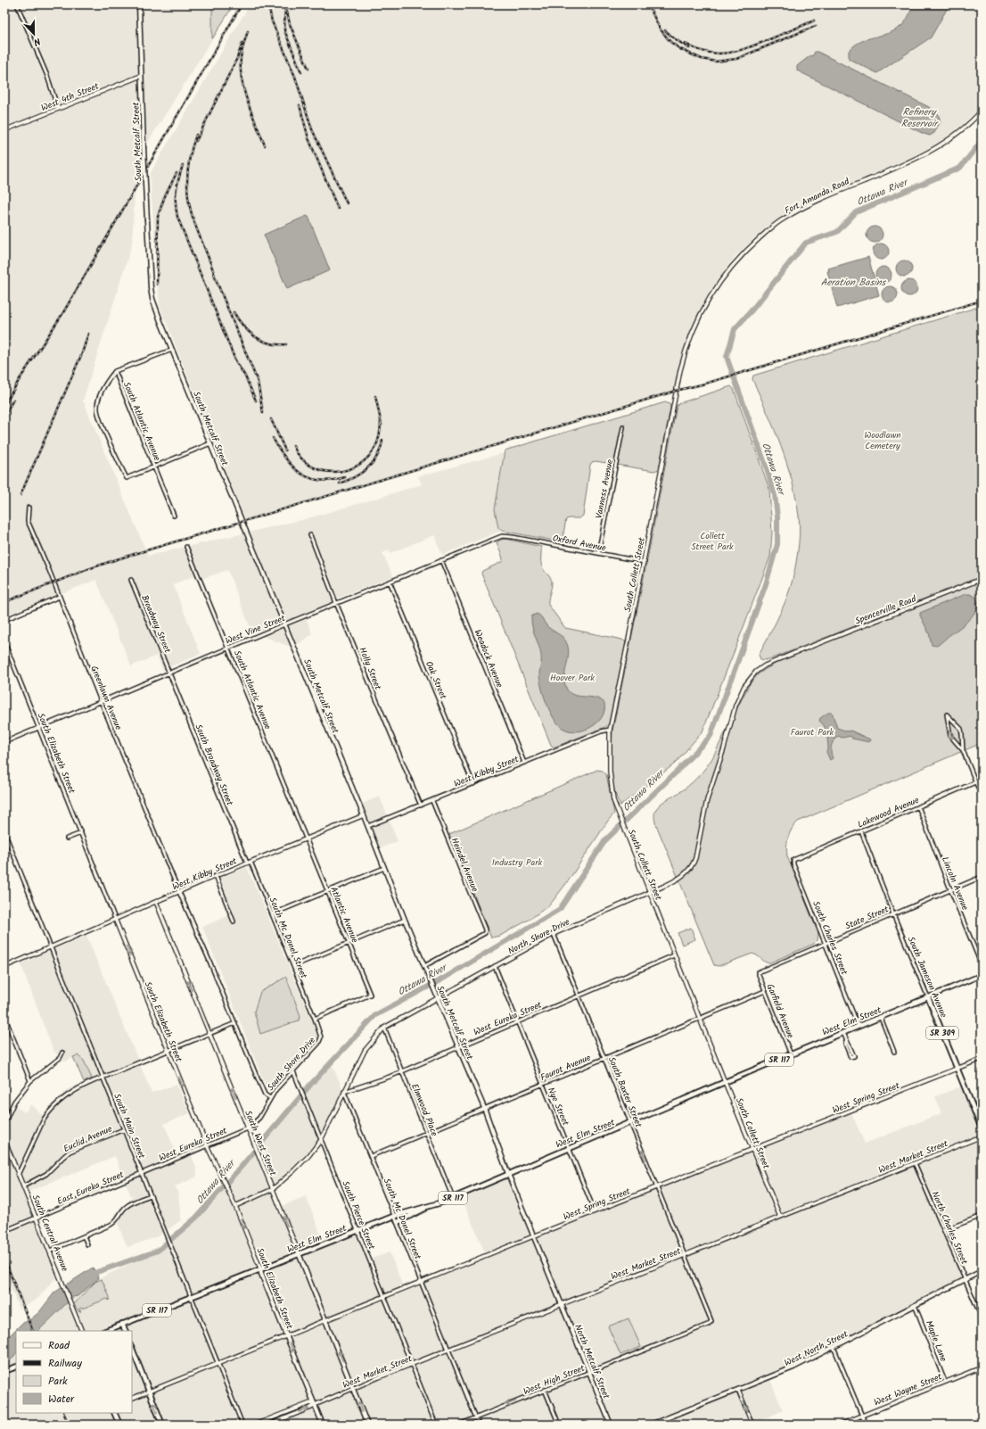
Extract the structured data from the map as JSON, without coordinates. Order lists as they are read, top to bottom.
{
  "streets": {
    "main road": [
      "South Metcalf Street",
      "South Elizabeth Street",
      "South Jameson Avenue",
      "West Elm Street",
      "SR 309",
      "SR 117",
      "South West Street",
      "West North Street",
      "North Metcalf Street"
    ],
    "street": [
      "West 4th Street",
      "Fort Amanda Road",
      "South Atlantic Avenue",
      "Vanness Avenue",
      "Oxford Avenue",
      "South Collett Street",
      "Spencerville Road",
      "Broadway Street",
      "West Vine Street",
      "Weadock Avenue",
      "Holly Street",
      "Oak Street",
      "Greenlawn Avenue",
      "South Broadway Street",
      "West Kibby Street",
      "Lakewood Avenue",
      "Heindel Avenue",
      "Lincoln Avenue",
      "Atlantic Avenue",
      "State Street",
      "North Shore Drive",
      "South Mc Donel Street",
      "South Charles Street",
      "Garfield Avenue",
      "West Eureka Street",
      "South Shore Drive",
      "Faurot Avenue",
      "South Baxter Street",
      "West Spring Street",
      "Nye Street",
      "Elmwood Place",
      "South Main Street",
      "Euclid Avenue",
      "West Market Street",
      "East Eureka Street",
      "South Pierce Street",
      "North Charles Street",
      "South Central Avenue",
      "Maple Lane",
      "West High Street",
      "West Wayne Street"
    ]
  },
  "crossings": [
    ["West 4th Street", "South Metcalf Street"],
    ["South Metcalf Street", "West Vine Street"],
    ["South Metcalf Street", "West Kibby Street"],
    ["South Metcalf Street", "Heindel Avenue"],
    ["South Metcalf Street", "North Shore Drive"],
    ["South Metcalf Street", "West Eureka Street"],
    ["South Metcalf Street", "West Elm Street"],
    ["South Metcalf Street", "Faurot Avenue"],
    ["South Metcalf Street", "West Spring Street"],
    ["South Metcalf Street", "West Market Street"],
    ["South Metcalf Street", "North Metcalf Street"],
    ["Fort Amanda Road", "South Collett Street"],
    ["South Atlantic Avenue", "West Vine Street"],
    ["South Atlantic Avenue", "West Kibby Street"],
    ["South Atlantic Avenue", "Atlantic Avenue"],
    ["Vanness Avenue", "Oxford Avenue"],
    ["Oxford Avenue", "South Collett Street"],
    ["Oxford Avenue", "West Vine Street"],
    ["South Collett Street", "West Kibby Street"],
    ["South Collett Street", "North Shore Drive"],
    ["South Collett Street", "West Eureka Street"],
    ["South Collett Street", "West Elm Street"],
    ["South Collett Street", "Faurot Avenue"],
    ["South Collett Street", "West Spring Street"],
    ["South Collett Street", "West Market Street"],
    ["Spencerville Road", "North Shore Drive"],
    ["Broadway Street", "West Vine Street"],
    ["Broadway Street", "South Broadway Street"],
    ["West Vine Street", "Weadock Avenue"],
    ["West Vine Street", "Holly Street"],
    ["West Vine Street", "Oak Street"],
    ["West Vine Street", "Greenlawn Avenue"],
    ["West Vine Street", "South Elizabeth Street"],
    ["West Vine Street", "South Broadway Street"],
    ["Weadock Avenue", "West Kibby Street"],
    ["Holly Street", "West Kibby Street"],
    ["Oak Street", "West Kibby Street"],
    ["Greenlawn Avenue", "West Kibby Street"],
    ["Greenlawn Avenue", "South Shore Drive"],
    ["South Elizabeth Street", "West Kibby Street"],
    ["South Elizabeth Street", "North Shore Drive"],
    ["South Elizabeth Street", "West Eureka Street"],
    ["South Elizabeth Street", "West Elm Street"],
    ["South Elizabeth Street", "West Spring Street"],
    ["South Elizabeth Street", "West Market Street"],
    ["South Broadway Street", "West Kibby Street"],
    ["South Broadway Street", "South Mc Donel Street"],
    ["West Kibby Street", "Heindel Avenue"],
    ["West Kibby Street", "Atlantic Avenue"],
    ["West Kibby Street", "South Mc Donel Street"],
    ["West Kibby Street", "South Main Street"],
    ["West Kibby Street", "South West Street"],
    ["Lakewood Avenue", "Lincoln Avenue"],
    ["Lakewood Avenue", "South Charles Street"],
    ["Lakewood Avenue", "South Jameson Avenue"],
    ["Lincoln Avenue", "State Street"],
    ["Atlantic Avenue", "South Mc Donel Street"],
    ["Atlantic Avenue", "South Shore Drive"],
    ["State Street", "South Charles Street"],
    ["State Street", "South Jameson Avenue"],
    ["State Street", "Garfield Avenue"],
    ["North Shore Drive", "South Mc Donel Street"],
    ["North Shore Drive", "West Eureka Street"],
    ["North Shore Drive", "South Baxter Street"],
    ["North Shore Drive", "Nye Street"],
    ["North Shore Drive", "Elmwood Place"],
    ["North Shore Drive", "South West Street"],
    ["North Shore Drive", "South Pierce Street"],
    ["South Mc Donel Street", "West Eureka Street"],
    ["South Mc Donel Street", "West Elm Street"],
    ["South Mc Donel Street", "South Shore Drive"],
    ["South Mc Donel Street", "Faurot Avenue"],
    ["South Mc Donel Street", "West Spring Street"],
    ["South Mc Donel Street", "West Market Street"],
    ["South Mc Donel Street", "West High Street"],
    ["South Charles Street", "West Elm Street"],
    ["South Jameson Avenue", "West Elm Street"],
    ["South Jameson Avenue", "West Spring Street"],
    ["Garfield Avenue", "West Elm Street"],
    ["Garfield Avenue", "Faurot Avenue"],
    ["West Eureka Street", "South Shore Drive"],
    ["West Eureka Street", "South Baxter Street"],
    ["West Eureka Street", "Nye Street"],
    ["West Eureka Street", "Elmwood Place"],
    ["West Eureka Street", "South Main Street"],
    ["West Eureka Street", "South West Street"],
    ["West Eureka Street", "East Eureka Street"],
    ["West Elm Street", "SR 117"],
    ["West Elm Street", "South Baxter Street"],
    ["West Elm Street", "Nye Street"],
    ["West Elm Street", "Elmwood Place"],
    ["West Elm Street", "South Main Street"],
    ["West Elm Street", "South West Street"],
    ["West Elm Street", "South Pierce Street"],
    ["SR 117", "South Main Street"],
    ["South Shore Drive", "South West Street"],
    ["South Shore Drive", "South Pierce Street"],
    ["Faurot Avenue", "South Baxter Street"],
    ["Faurot Avenue", "Nye Street"],
    ["Faurot Avenue", "Elmwood Place"],
    ["South Baxter Street", "West Spring Street"],
    ["South Baxter Street", "West Market Street"],
    ["South Baxter Street", "West High Street"],
    ["West Spring Street", "Nye Street"],
    ["West Spring Street", "South Main Street"],
    ["West Spring Street", "South West Street"],
    ["West Spring Street", "South Pierce Street"],
    ["South Main Street", "Euclid Avenue"],
    ["South Main Street", "East Eureka Street"],
    ["Euclid Avenue", "South Central Avenue"],
    ["South West Street", "West Market Street"],
    ["West Market Street", "South Pierce Street"],
    ["West Market Street", "North Charles Street"],
    ["West Market Street", "North Metcalf Street"],
    ["East Eureka Street", "South Central Avenue"],
    ["North Charles Street", "West North Street"],
    ["Maple Lane", "West North Street"],
    ["Maple Lane", "West Wayne Street"],
    ["North Metcalf Street", "West High Street"]
  ],
  "one_way": ["South Elizabeth Street", "South West Street"],
  "water": ["Refinery Reservoir", "Ottawa River", "Aeration Basins"],
  "parks": [
    "Woodlawn Cemetery",
    "Collett Street Park",
    "Hoover Park",
    "Faurot Park",
    "Industry Park"
  ],
  "legend": [
    "Road",
    "Railway",
    "Park",
    "Water"
  ],
  "north": "bottom"
}
